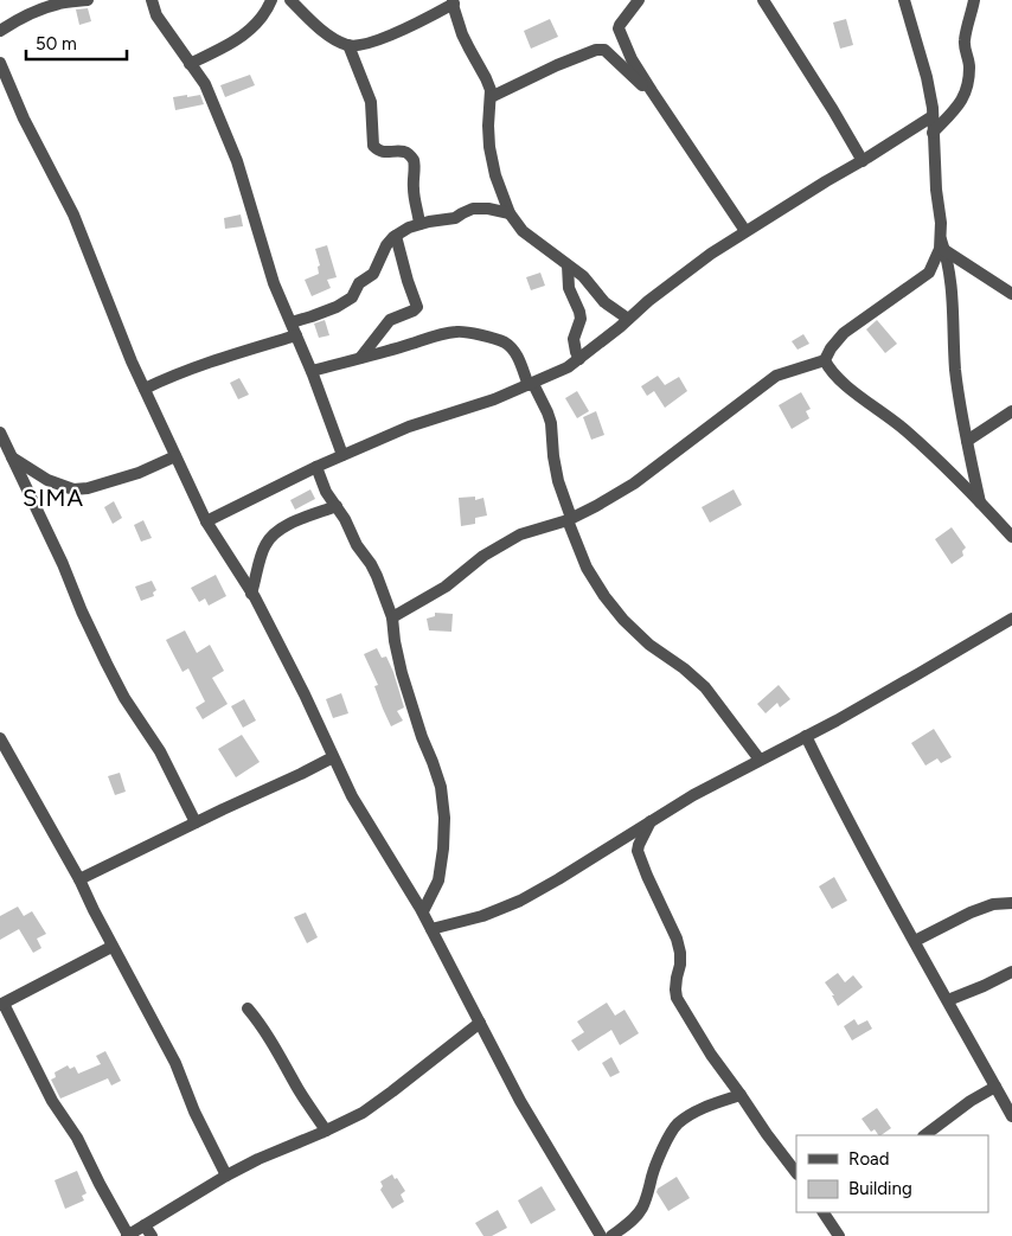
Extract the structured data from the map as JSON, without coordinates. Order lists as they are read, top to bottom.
{
  "districts": ["SIMA"],
  "legend": ["Road", "Building"],
  "scale_bar": "50 m"
}
